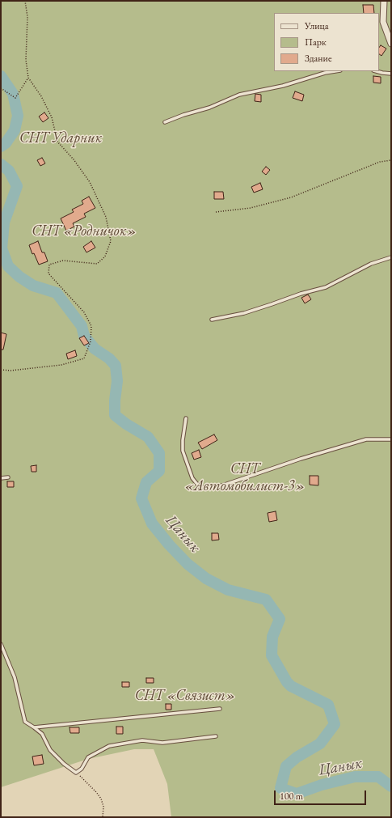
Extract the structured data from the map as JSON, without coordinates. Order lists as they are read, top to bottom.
{
  "water": ["Цанык"],
  "parks": [
    "СНТ Ударник",
    "СНТ «Родничок»",
    "СНТ «Автомобилист-3»",
    "СНТ «Связист»"
  ],
  "legend": ["Улица", "Парк", "Здание"],
  "scale_bar": "100 m"
}
